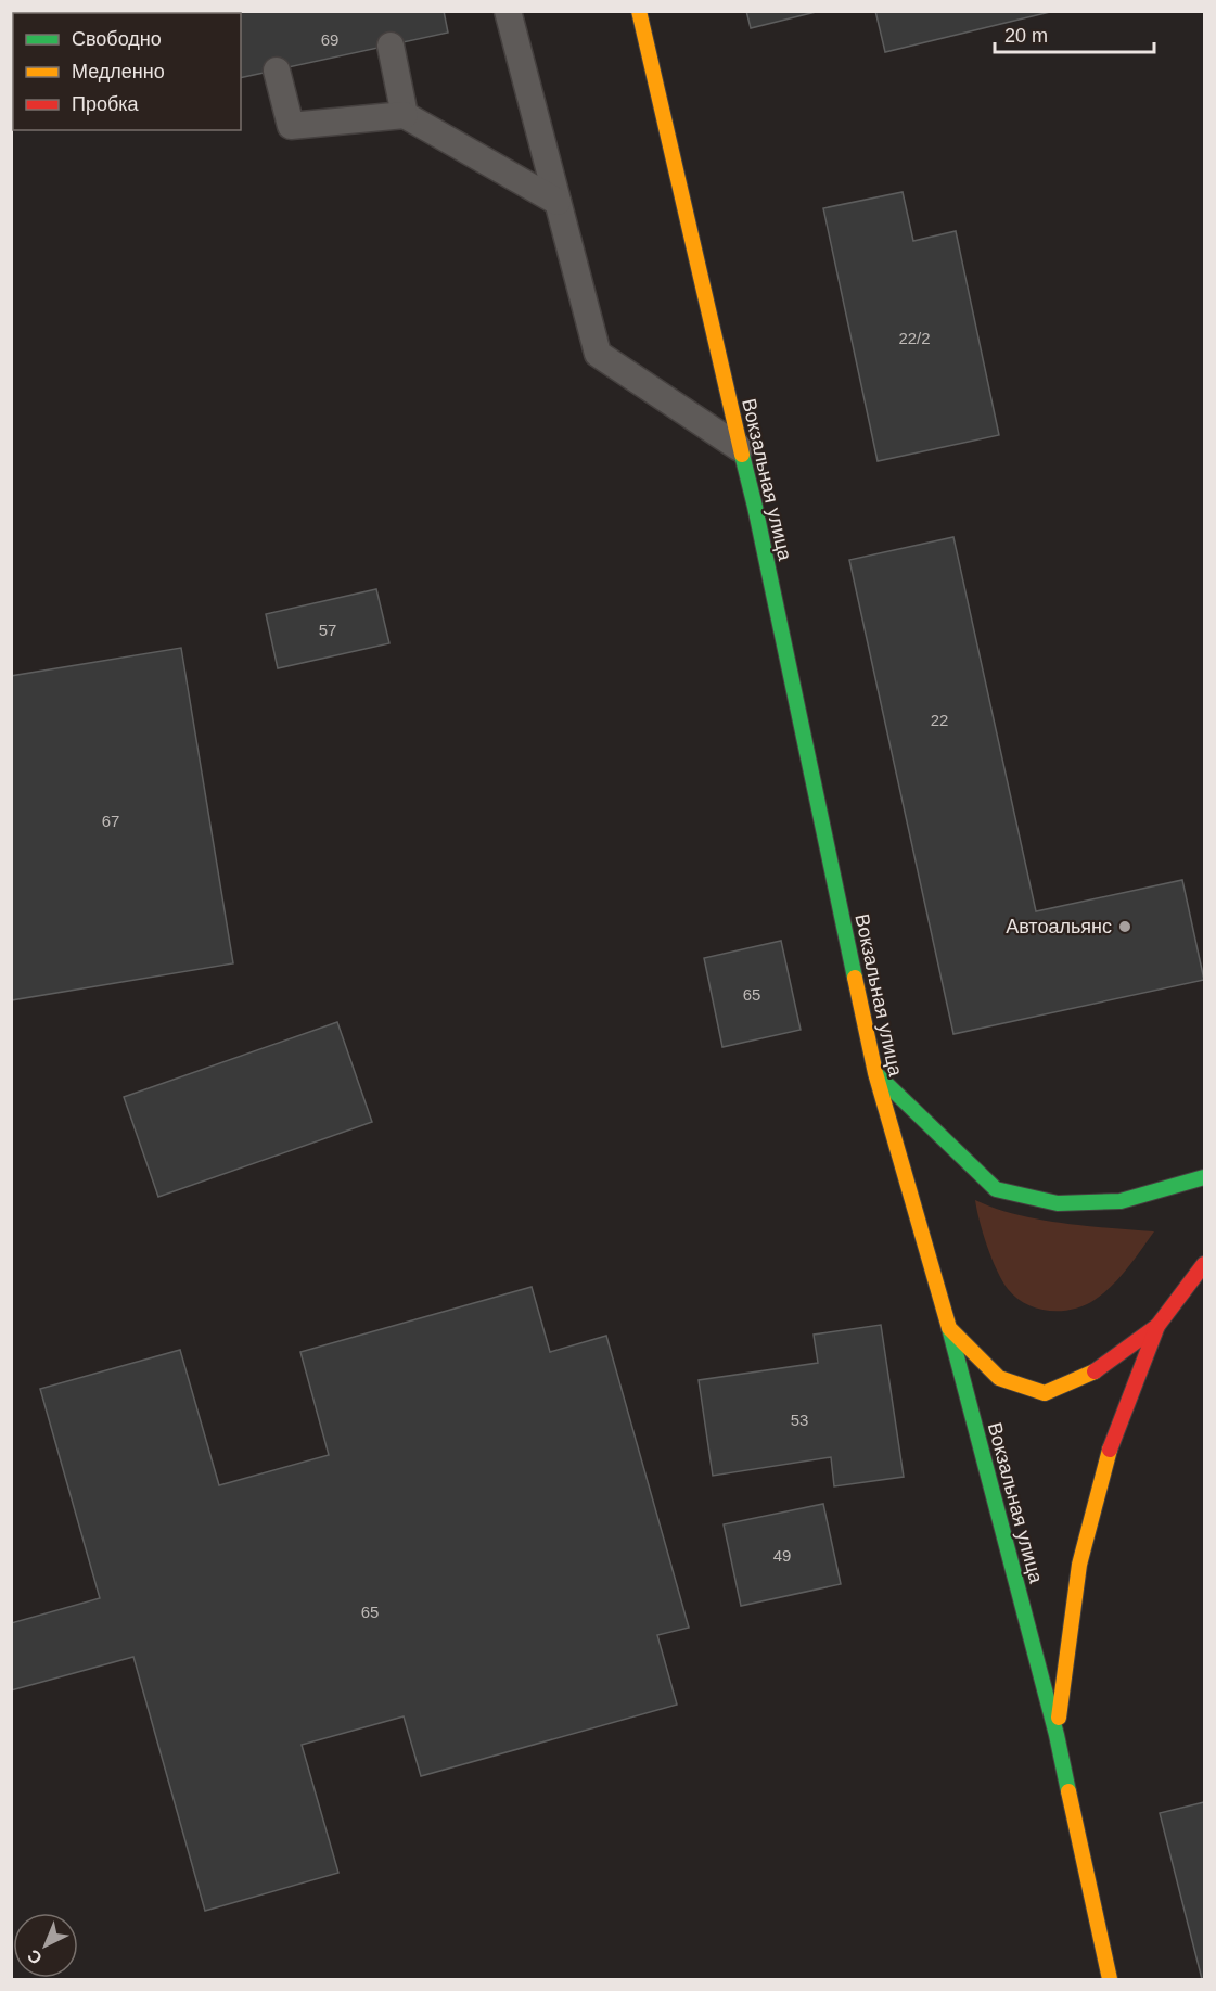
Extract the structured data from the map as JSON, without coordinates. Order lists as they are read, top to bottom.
{
  "streets": {
    "main road": ["Вокзальная улица"]
  },
  "places": ["Автоальянс"],
  "house_numbers": [
    "69",
    "22/2",
    "57",
    "22",
    "67",
    "65",
    "53",
    "49",
    "65"
  ],
  "legend": ["Свободно", "Медленно", "Пробка"],
  "scale_bar": "20 m",
  "north": "bottom left"
}
